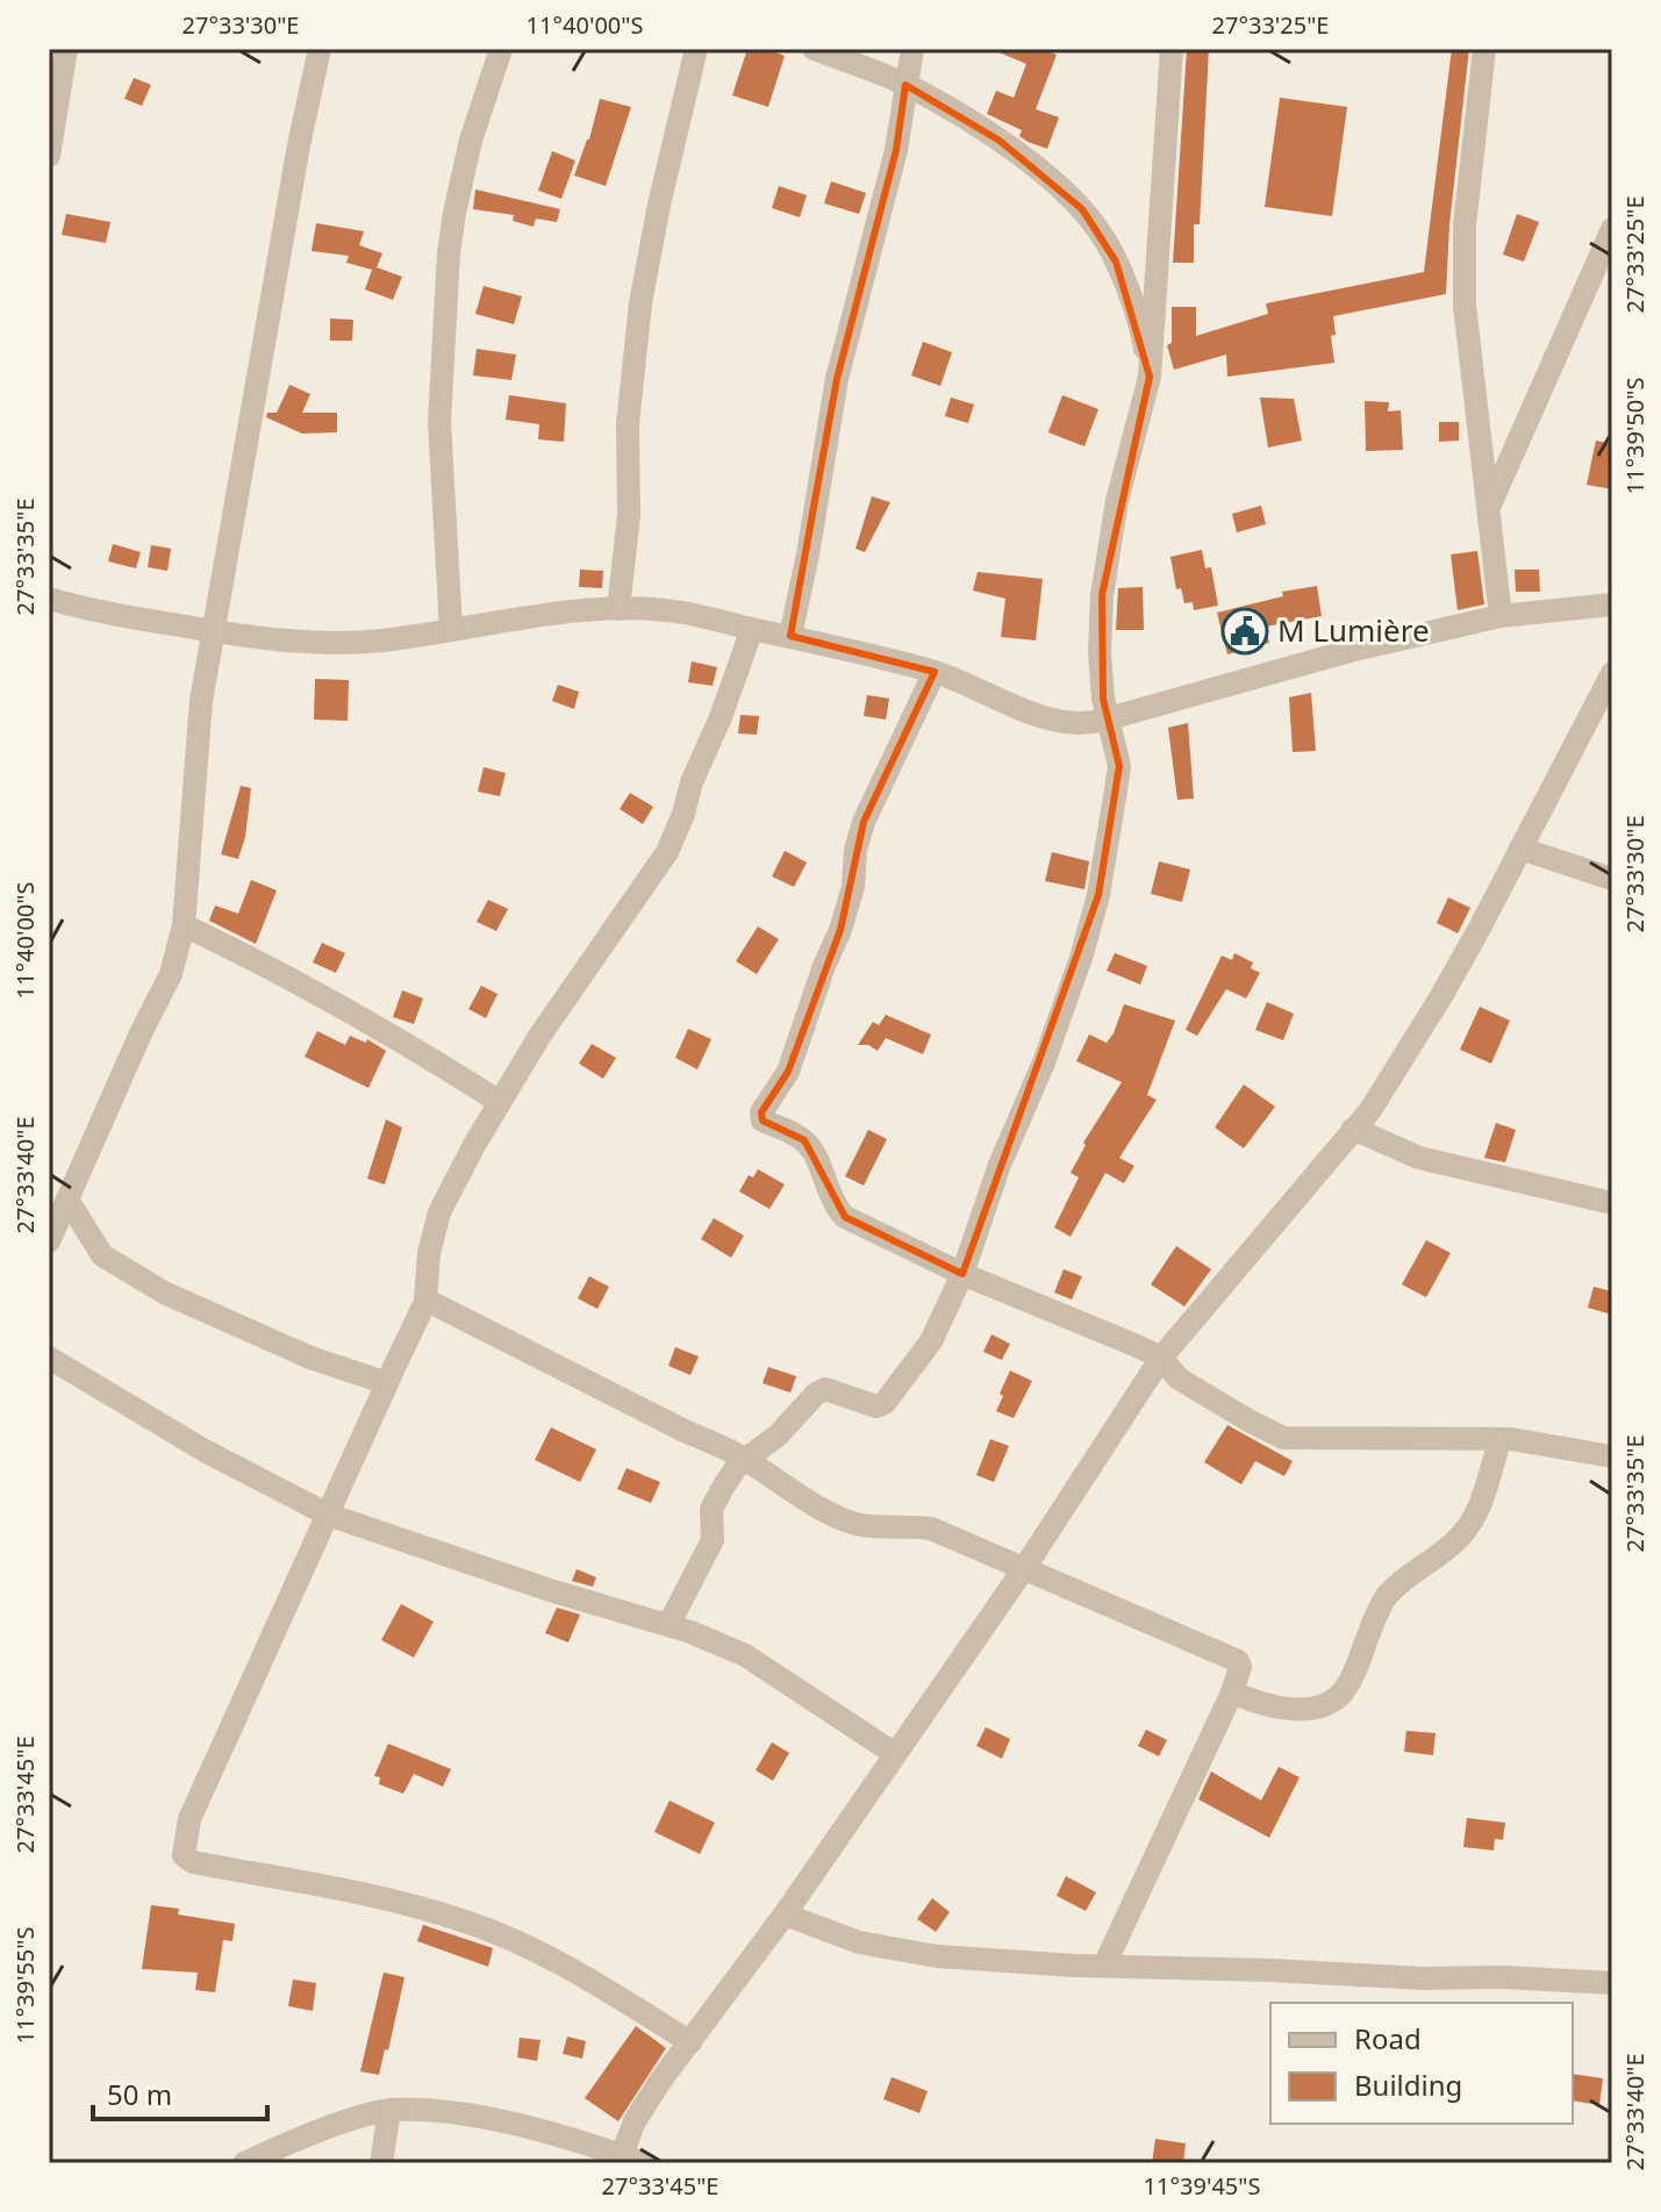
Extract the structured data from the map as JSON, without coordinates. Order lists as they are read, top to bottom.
{
  "places": {
    "public building": ["M Lumière"]
  },
  "legend": ["Road", "Building"],
  "scale_bar": "50 m",
  "coordinates": [
    "27°33'30\"E",
    "11°40'00\"S",
    "27°33'25\"E",
    "11°39'50\"S",
    "27°33'35\"E",
    "27°33'40\"E",
    "27°33'45\"E",
    "11°39'55\"S",
    "11°39'45\"S"
  ]
}
